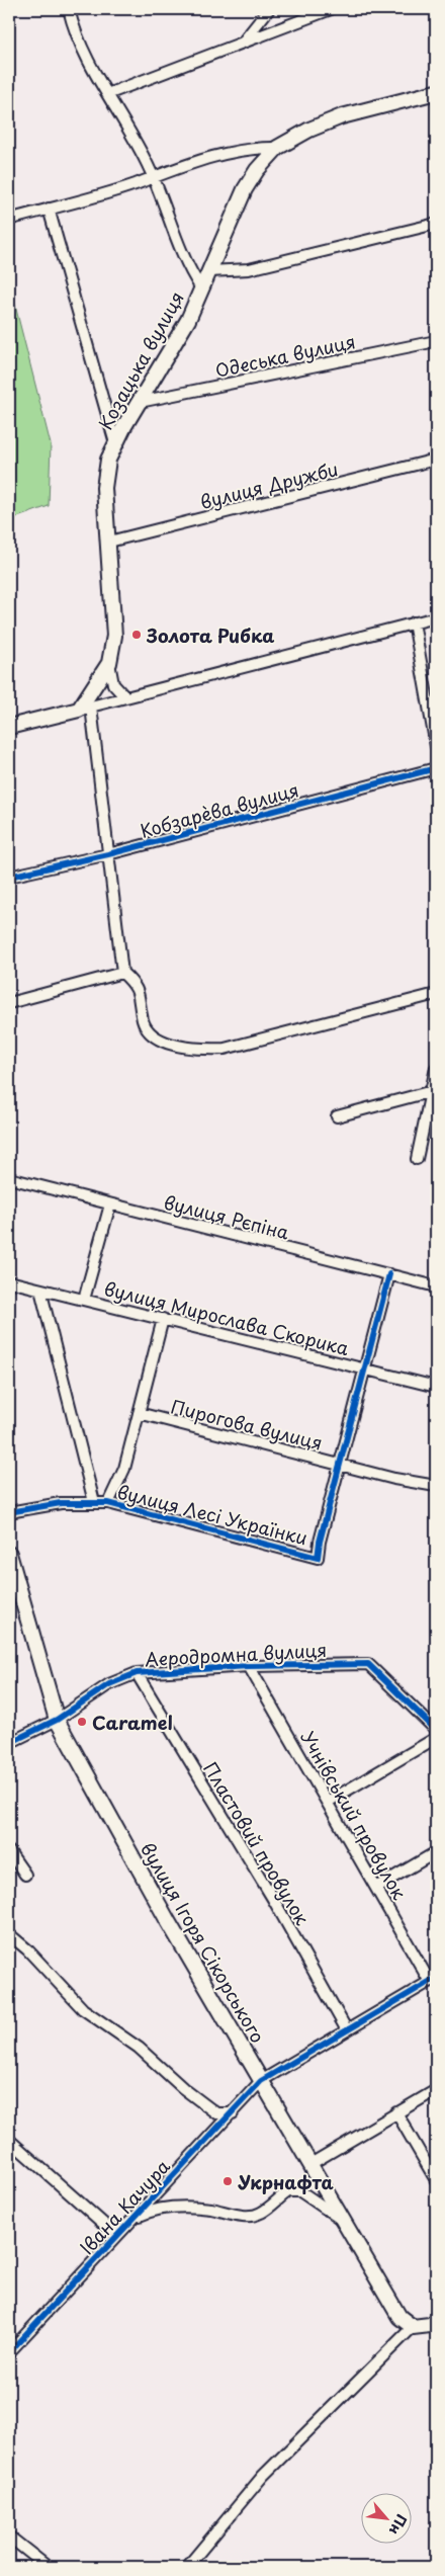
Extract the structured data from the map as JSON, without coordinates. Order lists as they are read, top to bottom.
{
  "streets": {
    "main road": ["Козацька вулиця", "вулиця Ігоря Сікорського"],
    "street": [
      "Одеська вулиця",
      "вулиця Дружби",
      "Кобзарèва вулиця",
      "вулиця Рєпіна",
      "вулиця Мирослава Скорика",
      "Пирогова вулиця",
      "вулиця Лесі Українки",
      "Аеродромна вулиця",
      "Учнівський провулок",
      "Пластовий провулок",
      "Івана Качура"
    ]
  },
  "crossings": [
    ["Одеська вулиця", "Козацька вулиця"],
    ["Козацька вулиця", "вулиця Дружби"],
    ["Пирогова вулиця", "вулиця Лесі Українки"],
    ["Аеродромна вулиця", "Учнівський провулок"],
    ["Аеродромна вулиця", "Пластовий провулок"],
    ["Аеродромна вулиця", "вулиця Ігоря Сікорського"],
    ["Учнівський провулок", "Івана Качура"],
    ["Пластовий провулок", "Івана Качура"],
    ["вулиця Ігоря Сікорського", "Івана Качура"]
  ],
  "places": ["Золота Рибка", "Caramel", "Укрнафта"],
  "north": "bottom right"
}
